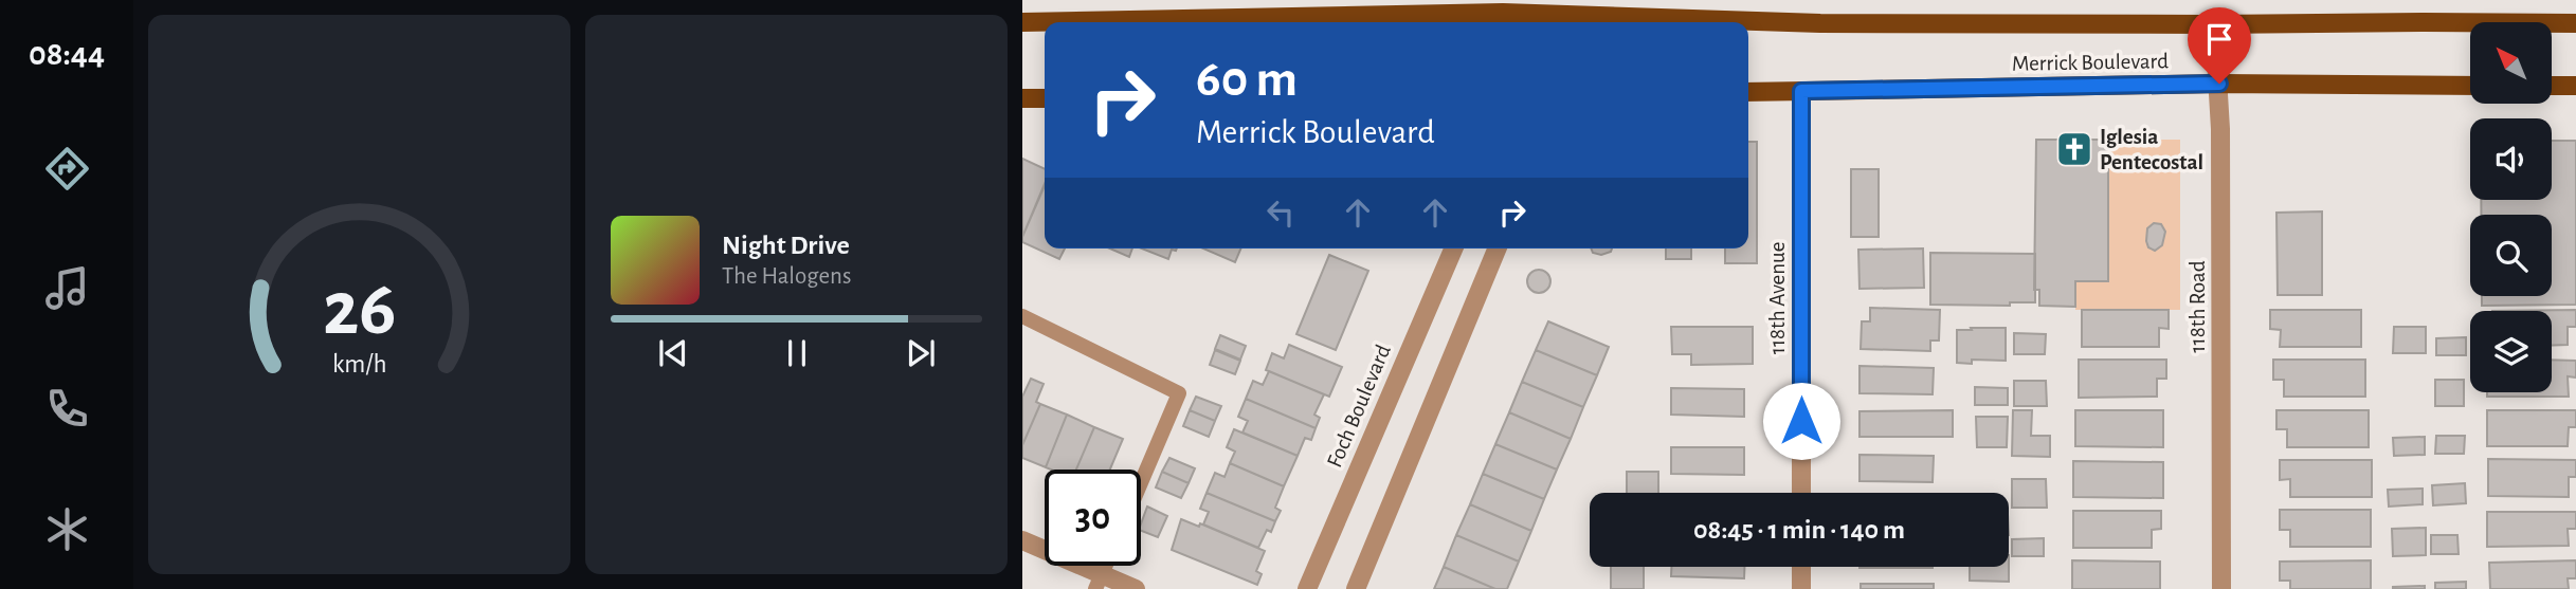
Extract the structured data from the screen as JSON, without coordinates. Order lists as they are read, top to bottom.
{
  "streets": {
    "main road": ["Merrick Boulevard"],
    "street": ["118th Avenue", "118th Road", "Foch Boulevard"]
  },
  "crossings": [
    ["Merrick Boulevard", "118th Avenue"],
    ["Merrick Boulevard", "118th Road"]
  ],
  "places": {
    "church": ["Iglesia Pentecostal"]
  },
  "north": "top left",
  "page": {
    "tabs": "08:44",
    "turn": ["60 m", "Merrick Boulevard"],
    "song": ["Night Drive", "The Halogens"],
    "limit": "30",
    "trip": "08:45 · 1 min · 140 m",
    "gauge": ["26", "km/h"]
  }
}
